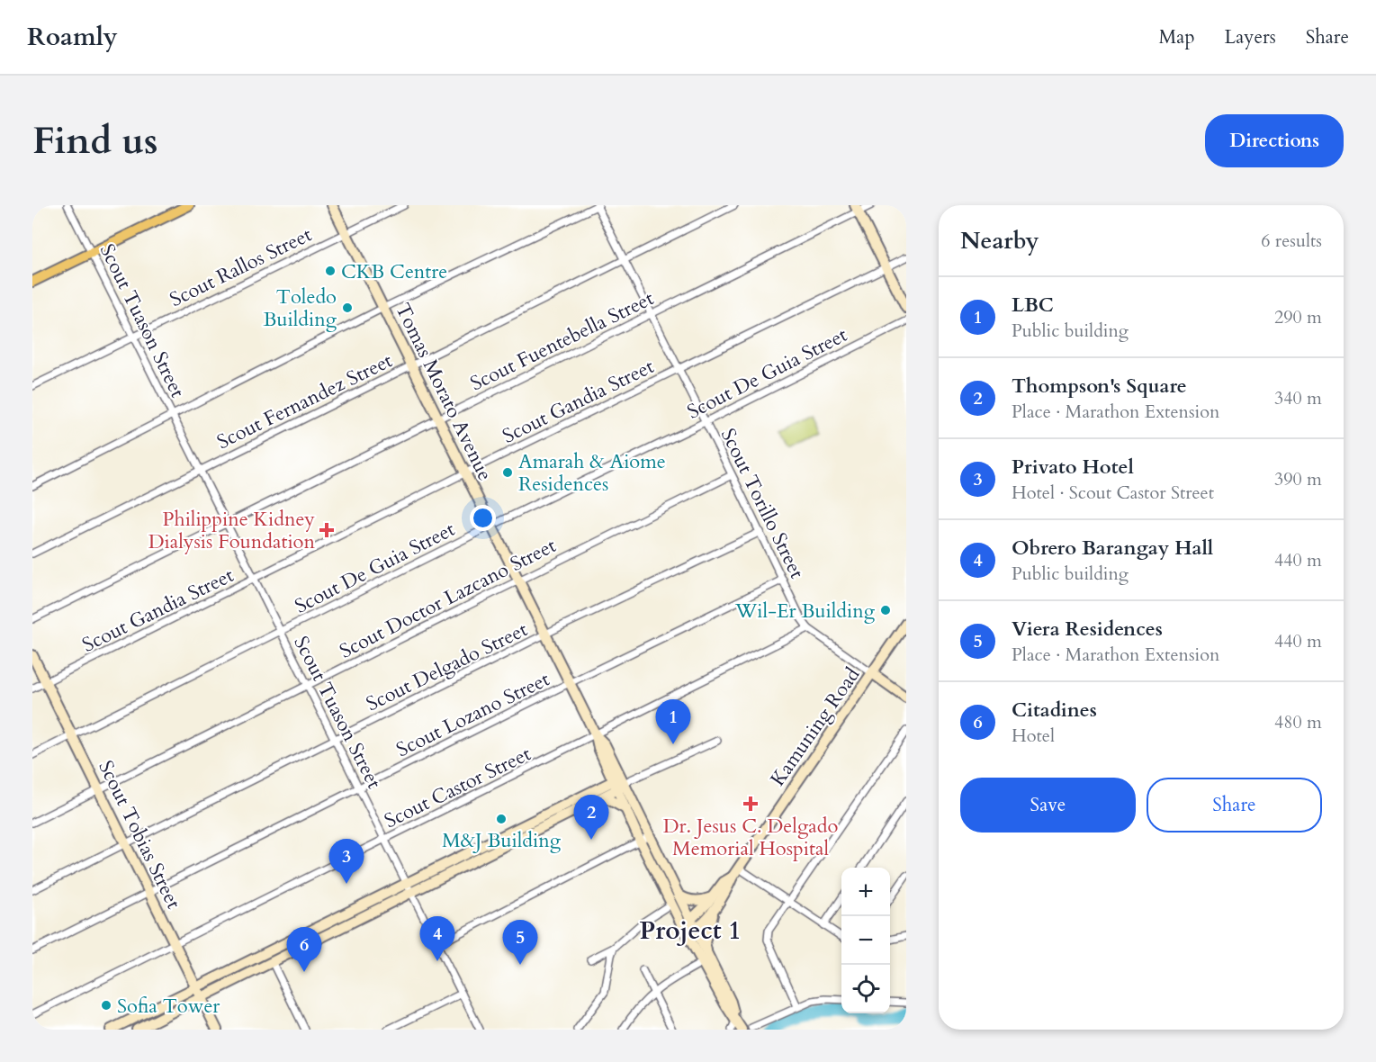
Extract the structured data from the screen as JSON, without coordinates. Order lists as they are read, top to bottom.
{
  "streets": {
    "main road": ["Tomas Morato Avenue", "Kamuning Road", "Scout Tobias Street"],
    "street": [
      "Scout Rallos Street",
      "Scout Tuason Street",
      "Scout Fuentebella Street",
      "Scout De Guia Street",
      "Scout Fernandez Street",
      "Scout Gandia Street",
      "Scout Torillo Street",
      "Scout Doctor Lazcano Street",
      "Scout Delgado Street",
      "Scout Lozano Street",
      "Scout Castor Street"
    ]
  },
  "crossings": [
    ["Scout Rallos Street", "Scout Tuason Street"],
    ["Scout Rallos Street", "Tomas Morato Avenue"],
    ["Scout Tuason Street", "Scout Fuentebella Street"],
    ["Scout Tuason Street", "Scout De Guia Street"],
    ["Scout Tuason Street", "Scout Fernandez Street"],
    ["Scout Tuason Street", "Scout Gandia Street"],
    ["Scout Tuason Street", "Scout Doctor Lazcano Street"],
    ["Scout Tuason Street", "Scout Delgado Street"],
    ["Scout Tuason Street", "Scout Lozano Street"],
    ["Scout Tuason Street", "Scout Castor Street"],
    ["Scout Fuentebella Street", "Tomas Morato Avenue"],
    ["Scout Fuentebella Street", "Scout Torillo Street"],
    ["Scout De Guia Street", "Tomas Morato Avenue"],
    ["Scout De Guia Street", "Scout Torillo Street"],
    ["Scout De Guia Street", "Scout Tobias Street"],
    ["Tomas Morato Avenue", "Scout Fernandez Street"],
    ["Tomas Morato Avenue", "Scout Gandia Street"],
    ["Tomas Morato Avenue", "Scout Doctor Lazcano Street"],
    ["Tomas Morato Avenue", "Scout Delgado Street"],
    ["Tomas Morato Avenue", "Scout Lozano Street"],
    ["Tomas Morato Avenue", "Kamuning Road"],
    ["Tomas Morato Avenue", "Scout Castor Street"],
    ["Scout Fernandez Street", "Scout Torillo Street"],
    ["Scout Gandia Street", "Scout Torillo Street"],
    ["Scout Gandia Street", "Scout Tobias Street"],
    ["Scout Torillo Street", "Scout Doctor Lazcano Street"],
    ["Scout Torillo Street", "Scout Delgado Street"],
    ["Scout Torillo Street", "Scout Lozano Street"],
    ["Scout Torillo Street", "Kamuning Road"],
    ["Scout Torillo Street", "Scout Castor Street"],
    ["Scout Doctor Lazcano Street", "Scout Tobias Street"],
    ["Scout Delgado Street", "Scout Tobias Street"],
    ["Scout Lozano Street", "Scout Tobias Street"],
    ["Scout Castor Street", "Scout Tobias Street"]
  ],
  "districts": ["Project 1"],
  "places": {
    "other": [
      "CKB Centre",
      "Toledo Building",
      "Amarah & Aiome Residences",
      "Wil-Er Building",
      "M&J Building",
      "Sofia Tower"
    ],
    "health": ["Philippine Kidney Dialysis Foundation", "Dr. Jesus C. Delgado Memorial Hospital"]
  },
  "page": {
    "header": "Roamly",
    "nav": ["Map", "Layers", "Share"],
    "buttons": [
      "Directions",
      ["Save", "Share"]
    ],
    "title": "Find us",
    "heading": ["Nearby", "6 results"],
    "list": [
      {
        "mark": "1",
        "name": "LBC",
        "note": "Public building",
        "value": "290 m"
      },
      {
        "mark": "2",
        "name": "Thompson's Square",
        "note": "Place · Marathon Extension",
        "value": "340 m"
      },
      {
        "mark": "3",
        "name": "Privato Hotel",
        "note": "Hotel · Scout Castor Street",
        "value": "390 m"
      },
      {
        "mark": "4",
        "name": "Obrero Barangay Hall",
        "note": "Public building",
        "value": "440 m"
      },
      {
        "mark": "5",
        "name": "Viera Residences",
        "note": "Place · Marathon Extension",
        "value": "440 m"
      },
      {
        "mark": "6",
        "name": "Citadines",
        "note": "Hotel",
        "value": "480 m"
      }
    ],
    "pins": [
      "1",
      "2",
      "3",
      "4",
      "5",
      "6"
    ],
    "map_buttons": ["+", "−"]
  }
}
